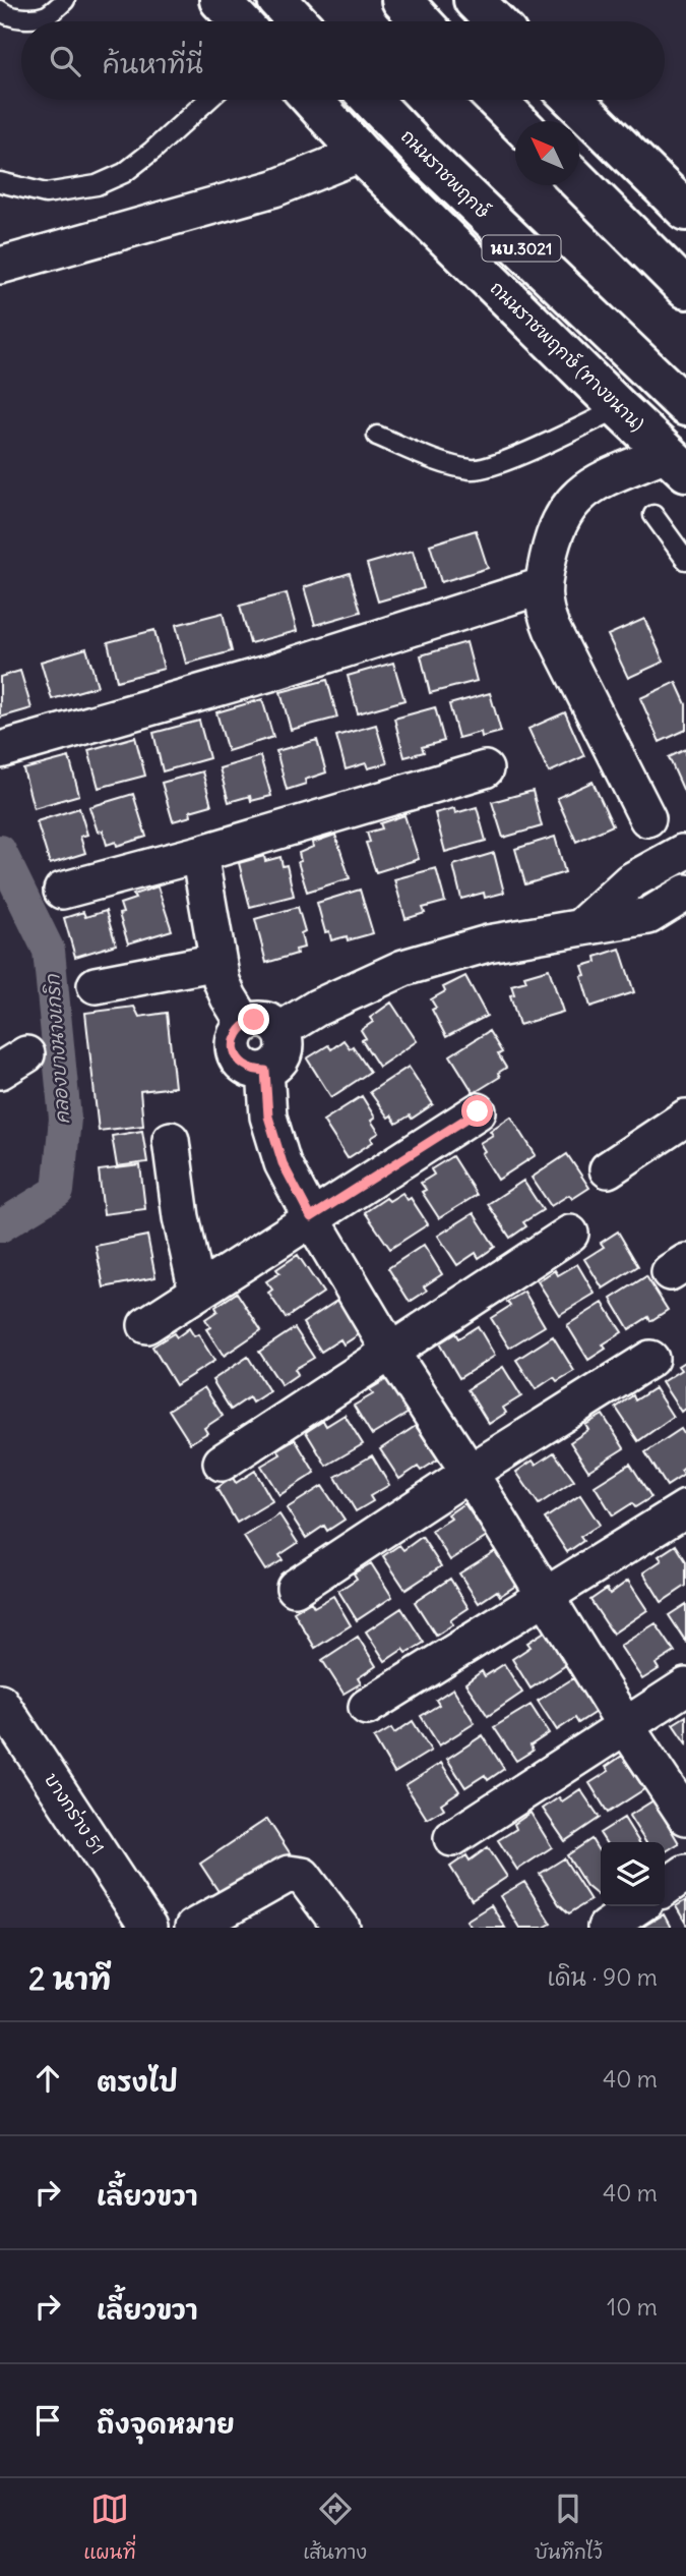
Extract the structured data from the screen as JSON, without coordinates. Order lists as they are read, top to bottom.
{
  "streets": {
    "main road": ["ถนนราชพฤกษ์", "นบ.3021", "ถนนราชพฤกษ์ (ทางขนาน)"],
    "street": ["บางกร่าง 51"]
  },
  "water": ["คลองบางนางเกริก"],
  "north": "top left",
  "page": {
    "search": "ค้นหาที่นี่",
    "heading": ["2 นาที", "เดิน · 90 m"],
    "list": [
      ["ตรงไป", "40 m"],
      ["เลี้ยวขวา", "40 m"],
      ["เลี้ยวขวา", "10 m"],
      "ถึงจุดหมาย"
    ],
    "nav": ["แผนที่", "เส้นทาง", "บันทึกไว้"]
  }
}
